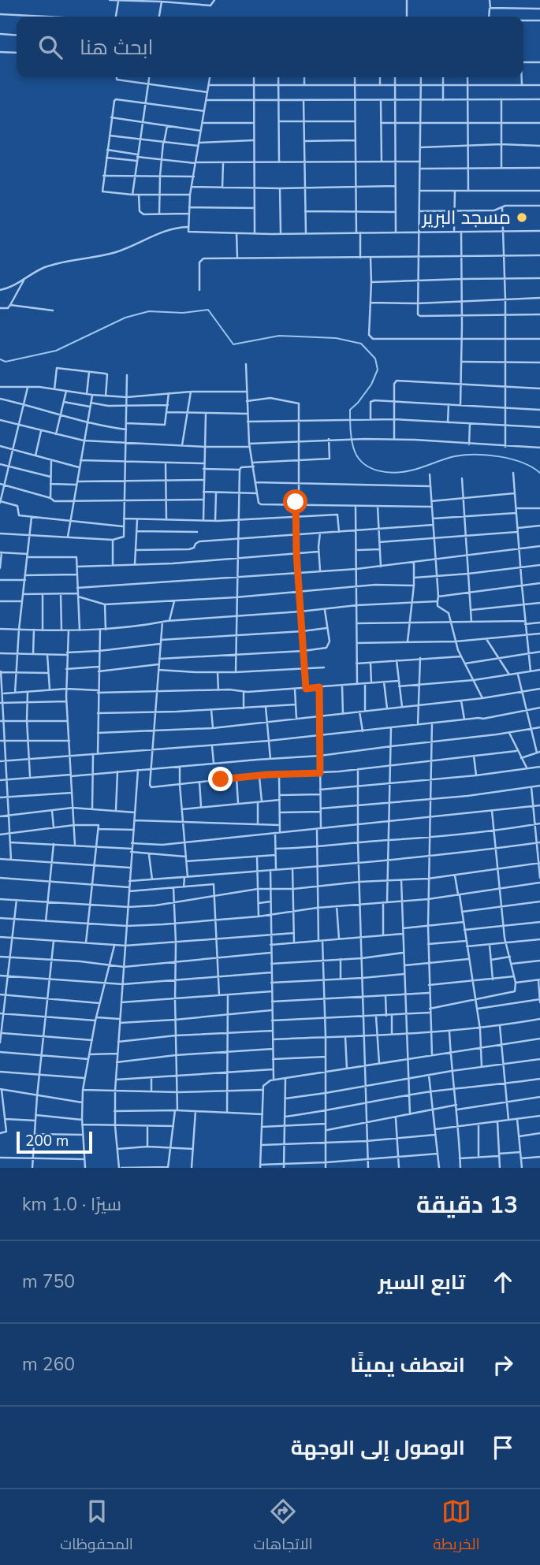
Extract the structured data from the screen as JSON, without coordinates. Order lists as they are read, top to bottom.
{
  "places": ["مسجد البرير"],
  "scale_bar": "200 m",
  "page": {
    "search": "ابحث هنا",
    "scale": "200 m",
    "heading": ["13 دقيقة", "سيرًا · 1.0 km"],
    "list": [
      ["تابع السير", "750 m"],
      ["انعطف يمينًا", "260 m"],
      "الوصول إلى الوجهة"
    ],
    "nav": ["الخريطة", "الاتجاهات", "المحفوظات"]
  }
}
